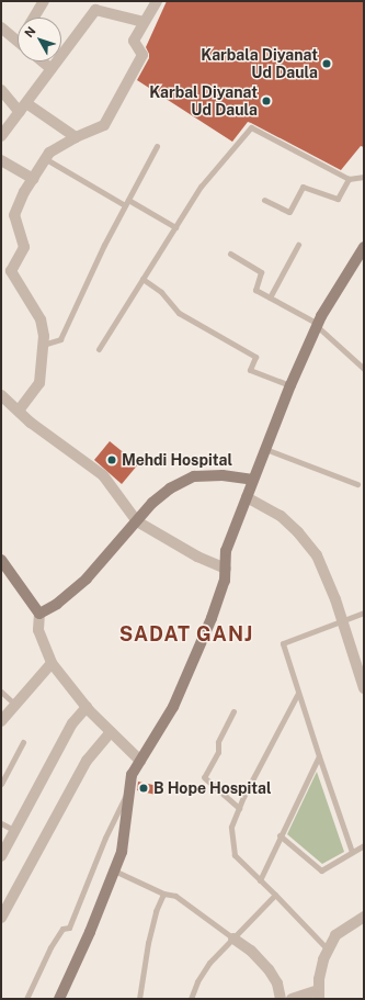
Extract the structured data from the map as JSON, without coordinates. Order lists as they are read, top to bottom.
{
  "districts": ["SADAT GANJ"],
  "places": [
    "Karbala Diyanat Ud Daula",
    "Karbal Diyanat Ud Daula",
    "Mehdi Hospital",
    "B Hope Hospital"
  ],
  "north": "top left"
}
